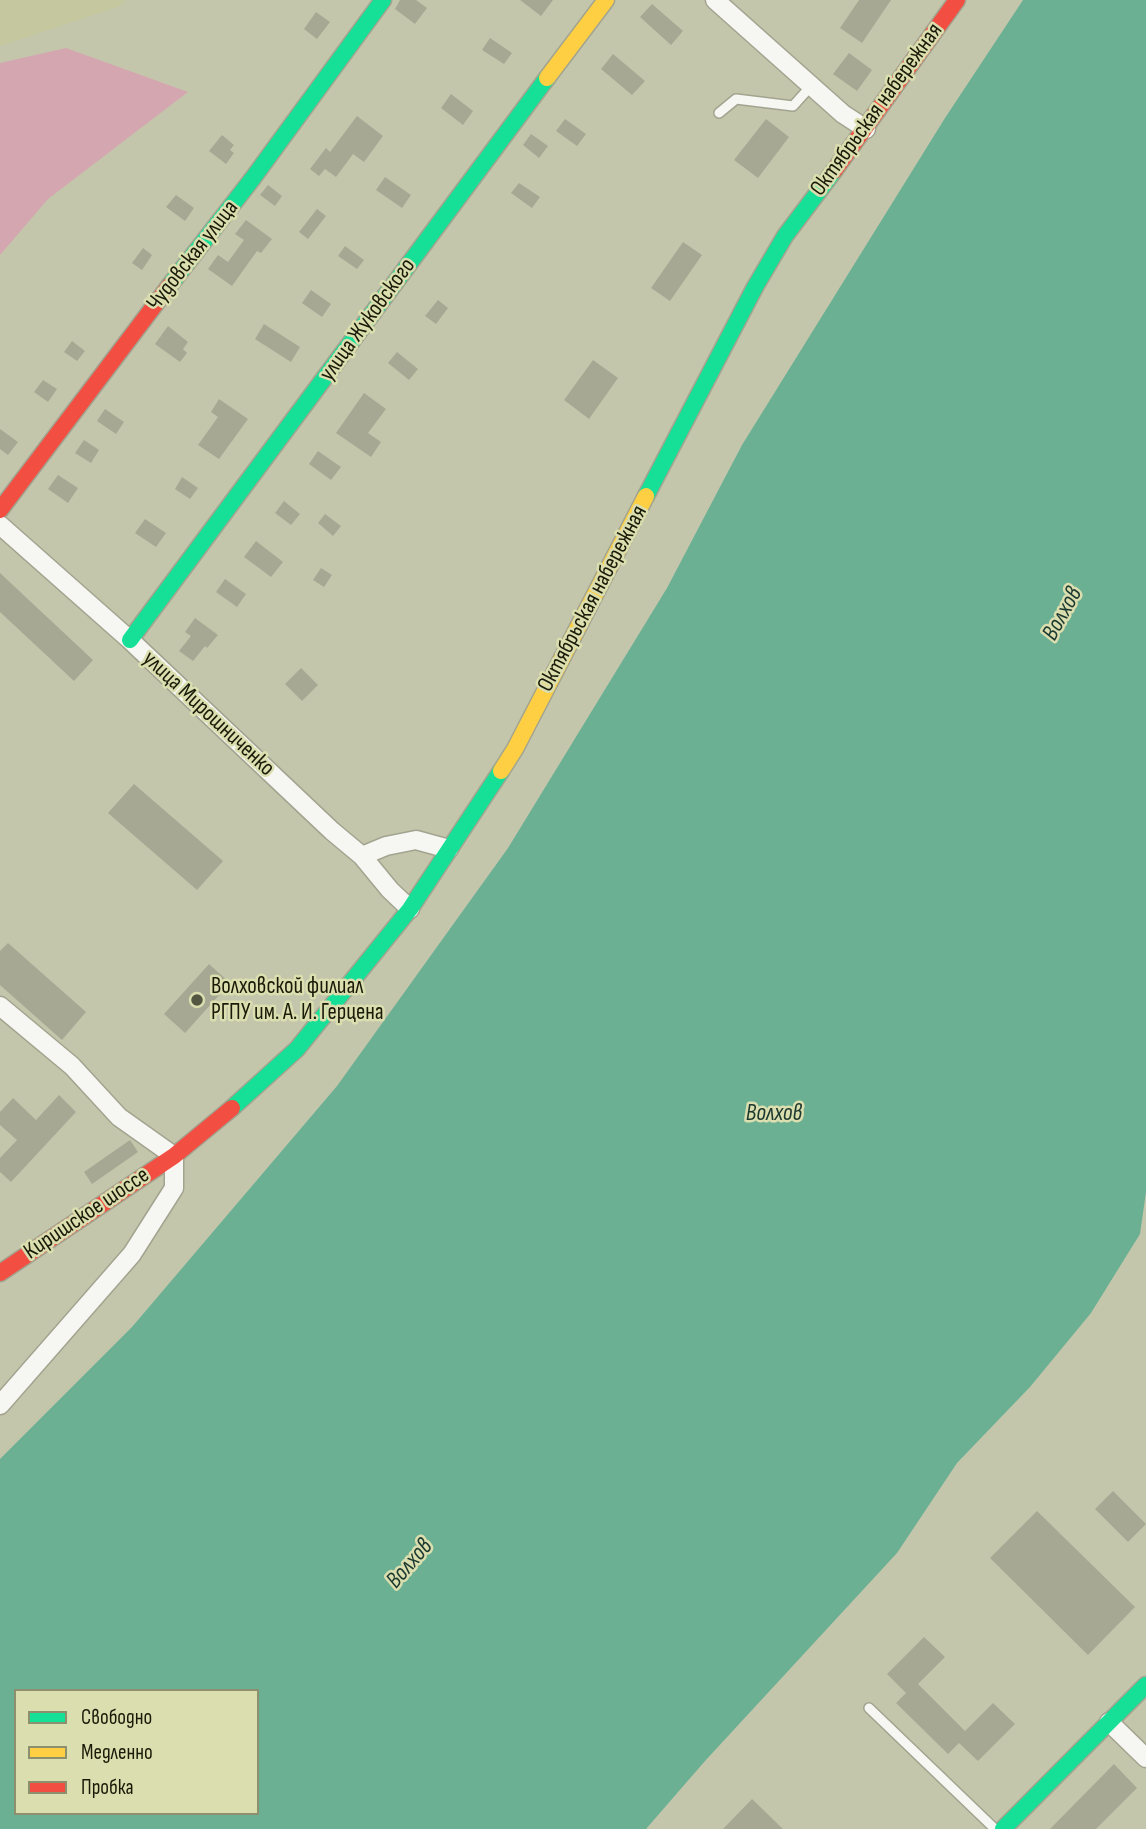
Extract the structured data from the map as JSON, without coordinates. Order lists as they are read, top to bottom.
{
  "streets": {
    "street": [
      "Октябрьская набережная",
      "Чудовская улица",
      "улица Жуковского",
      "улица Мирошниченко",
      "Киришское шоссе"
    ]
  },
  "crossings": [
    ["Октябрьская набережная", "улица Мирошниченко"],
    ["Октябрьская набережная", "Киришское шоссе"],
    ["улица Жуковского", "улица Мирошниченко"]
  ],
  "water": ["Волхов"],
  "places": ["Волховской филиал РГПУ им. А. И. Герцена"],
  "legend": ["Свободно", "Медленно", "Пробка"]
}
